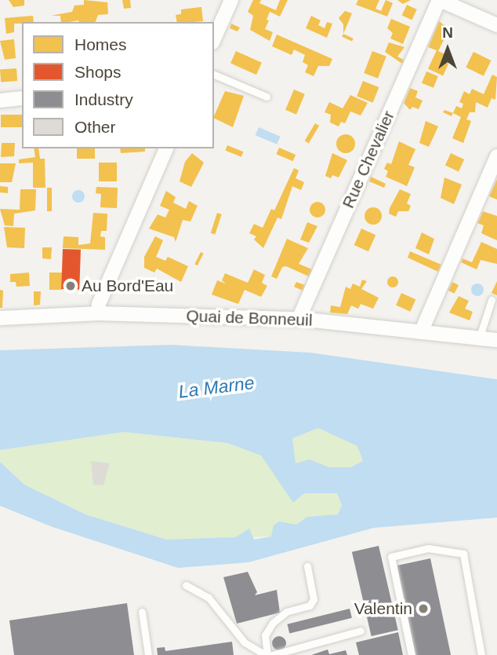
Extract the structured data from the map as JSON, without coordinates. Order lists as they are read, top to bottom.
{
  "streets": {
    "street": ["Rue Chevalier", "Quai de Bonneuil"]
  },
  "crossings": [
    ["Rue Chevalier", "Quai de Bonneuil"]
  ],
  "water": ["La Marne"],
  "places": ["Au Bord'Eau", "Valentin"],
  "legend": [
    "Homes",
    "Shops",
    "Industry",
    "Other"
  ],
  "north": "top"
}
